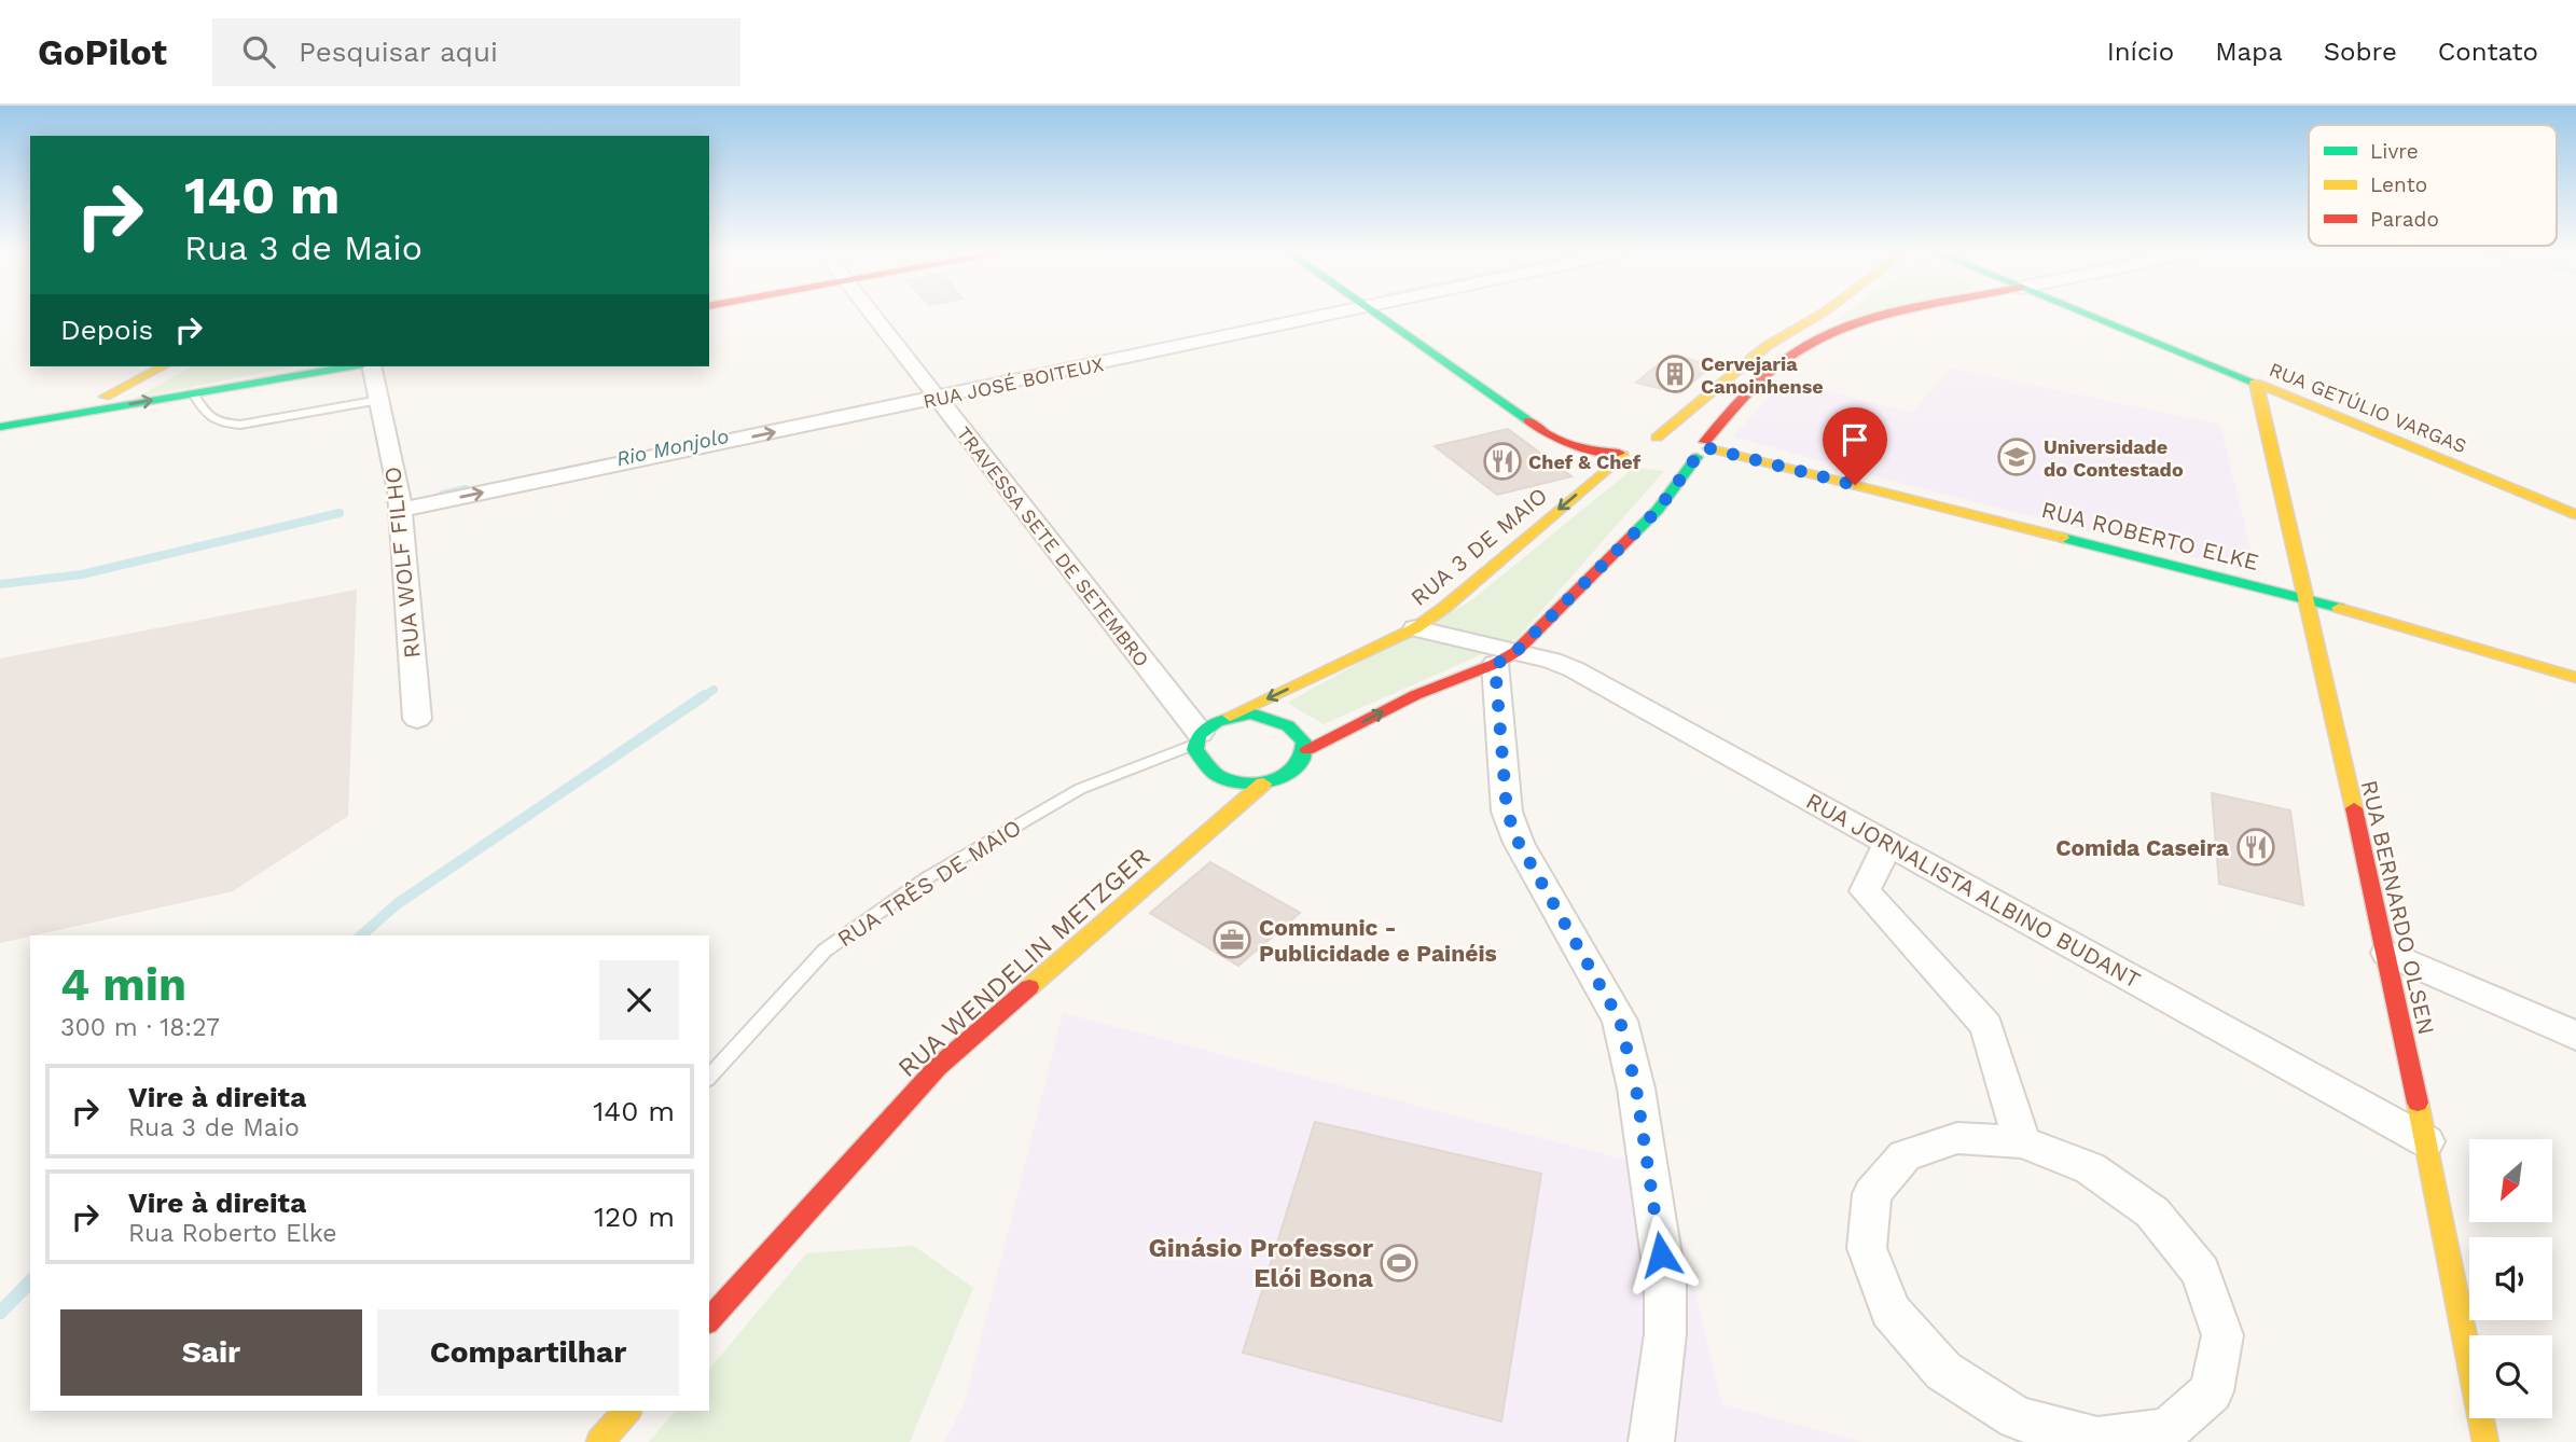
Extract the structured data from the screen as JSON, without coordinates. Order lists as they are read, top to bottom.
{
  "streets": {
    "street": [
      "RUA JOSÉ BOITEUX",
      "RUA GETÚLIO VARGAS",
      "RUA ROBERTO ELKE",
      "TRAVESSA SETE DE SETEMBRO",
      "RUA 3 DE MAIO",
      "RUA WOLF FILHO",
      "RUA JORNALISTA ALBINO BUDANT",
      "RUA BERNARDO OLSEN",
      "RUA WENDELIN METZGER"
    ],
    "lane": ["RUA TRÊS DE MAIO"]
  },
  "crossings": [
    ["RUA JOSÉ BOITEUX", "TRAVESSA SETE DE SETEMBRO"],
    ["RUA JOSÉ BOITEUX", "RUA WOLF FILHO"],
    ["RUA GETÚLIO VARGAS", "RUA BERNARDO OLSEN"],
    ["RUA ROBERTO ELKE", "RUA BERNARDO OLSEN"],
    ["TRAVESSA SETE DE SETEMBRO", "RUA 3 DE MAIO"],
    ["TRAVESSA SETE DE SETEMBRO", "RUA TRÊS DE MAIO"],
    ["TRAVESSA SETE DE SETEMBRO", "RUA WENDELIN METZGER"],
    ["RUA 3 DE MAIO", "RUA TRÊS DE MAIO"],
    ["RUA 3 DE MAIO", "RUA JORNALISTA ALBINO BUDANT"],
    ["RUA 3 DE MAIO", "RUA WENDELIN METZGER"],
    ["RUA TRÊS DE MAIO", "RUA WENDELIN METZGER"],
    ["RUA JORNALISTA ALBINO BUDANT", "RUA BERNARDO OLSEN"]
  ],
  "water": ["Rio Monjolo"],
  "places": {
    "building": ["Cervejaria Canoinhense"],
    "school or university": ["Universidade do Contestado"],
    "restaurant": ["Chef & Chef", "Comida Caseira"],
    "office": ["Communic - Publicidade e Painéis"],
    "sports": ["Ginásio Professor Elói Bona"]
  },
  "legend": ["Livre", "Lento", "Parado"],
  "north": "bottom left",
  "page": {
    "header": "GoPilot",
    "search": "Pesquisar aqui",
    "nav": [
      "Início",
      "Mapa",
      "Sobre",
      "Contato"
    ],
    "turn": ["140 m", "Rua 3 de Maio"],
    "then": "Depois",
    "heading": ["4 min", "300 m · 18:27"],
    "list": [
      {
        "name": "Vire à direita",
        "note": "Rua 3 de Maio",
        "value": "140 m"
      },
      {
        "name": "Vire à direita",
        "note": "Rua Roberto Elke",
        "value": "120 m"
      }
    ],
    "buttons": ["Sair", "Compartilhar"]
  }
}
